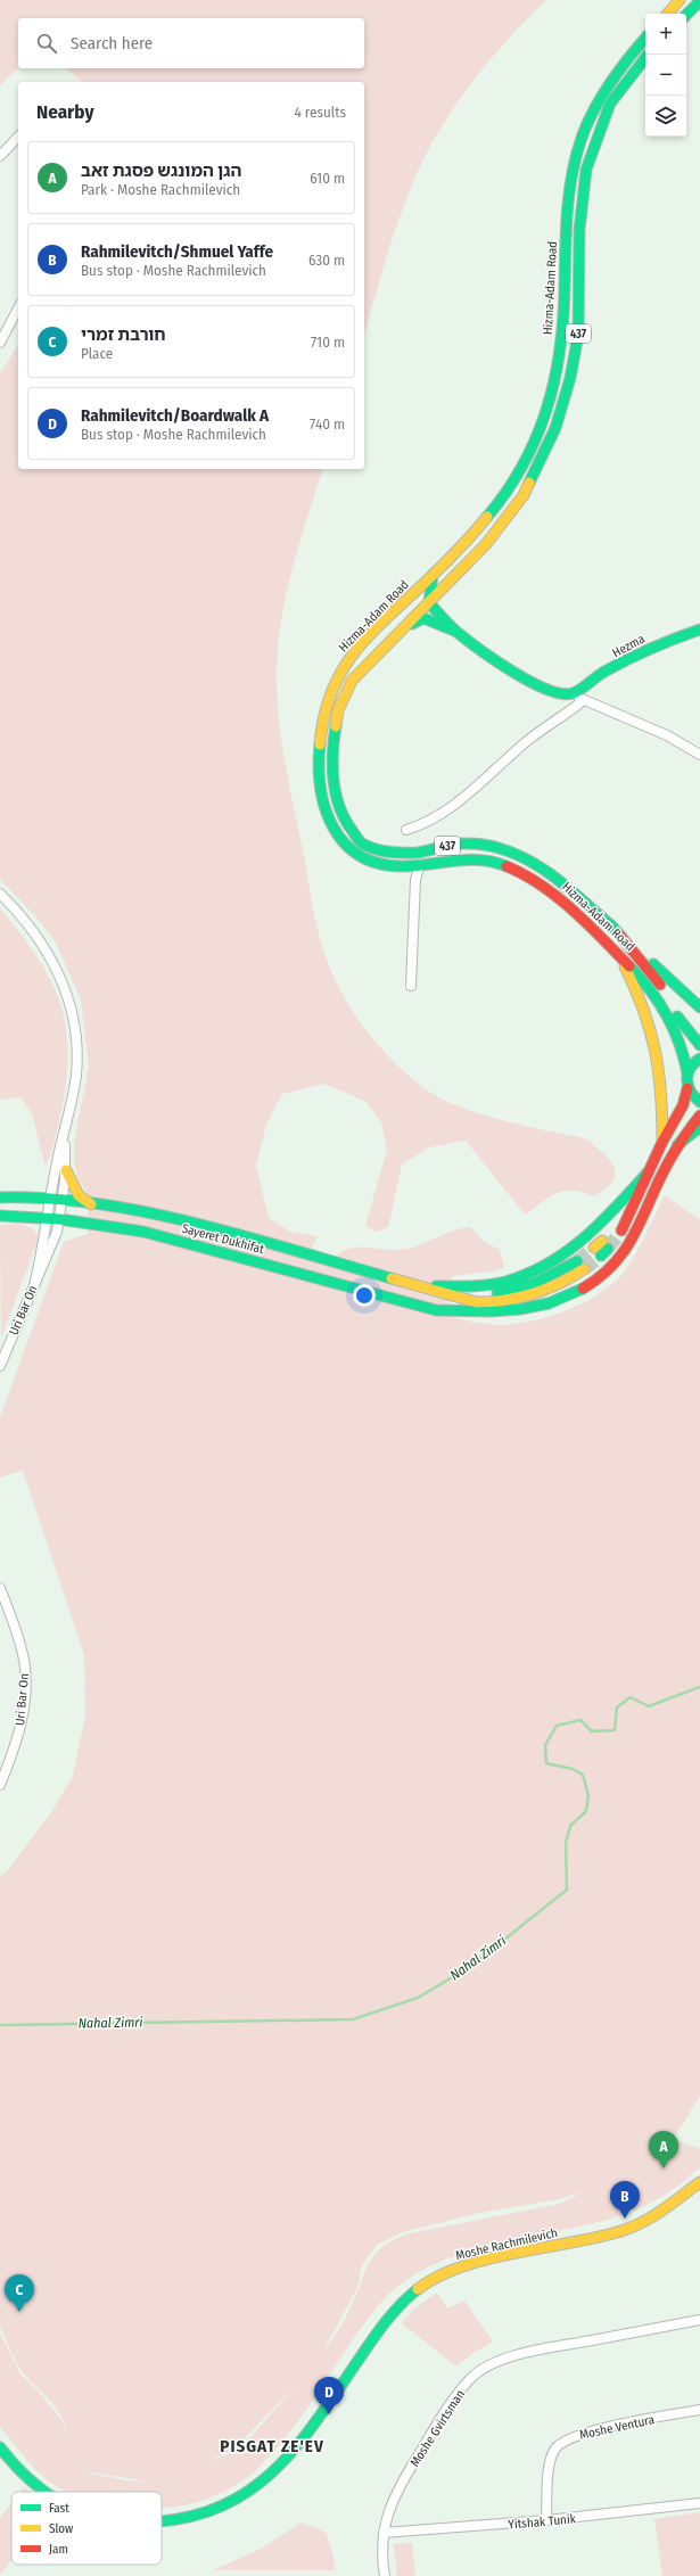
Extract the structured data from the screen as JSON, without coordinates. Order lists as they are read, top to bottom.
{
  "streets": {
    "main road": [
      "Hizma-Adam Road",
      "437",
      "Hezma",
      "Sayeret Dukhifat",
      "Moshe Rachmilevich"
    ],
    "street": [
      "Uri Bar On",
      "Moshe Ventura",
      "Moshe Gvirtsman",
      "Yitshak Tunik"
    ]
  },
  "crossings": [
    ["Sayeret Dukhifat", "Uri Bar On"],
    ["Moshe Ventura", "Yitshak Tunik"],
    ["Moshe Gvirtsman", "Yitshak Tunik"]
  ],
  "districts": ["PISGAT ZE'EV"],
  "water": ["Nahal Zimri"],
  "legend": ["Fast", "Slow", "Jam"],
  "page": {
    "map_buttons": ["+", "−"],
    "search": "Search here",
    "heading": ["Nearby", "4 results"],
    "list": [
      {
        "mark": "A",
        "name": "הגן המונגש פסגת זאב",
        "note": "Park · Moshe Rachmilevich",
        "value": "610 m"
      },
      {
        "mark": "B",
        "name": "Rahmilevitch/Shmuel Yaffe",
        "note": "Bus stop · Moshe Rachmilevich",
        "value": "630 m"
      },
      {
        "mark": "C",
        "name": "חורבת זמרי",
        "note": "Place",
        "value": "710 m"
      },
      {
        "mark": "D",
        "name": "Rahmilevitch/Boardwalk A",
        "note": "Bus stop · Moshe Rachmilevich",
        "value": "740 m"
      }
    ],
    "pins": [
      "A",
      "B",
      "C",
      "D"
    ]
  }
}
